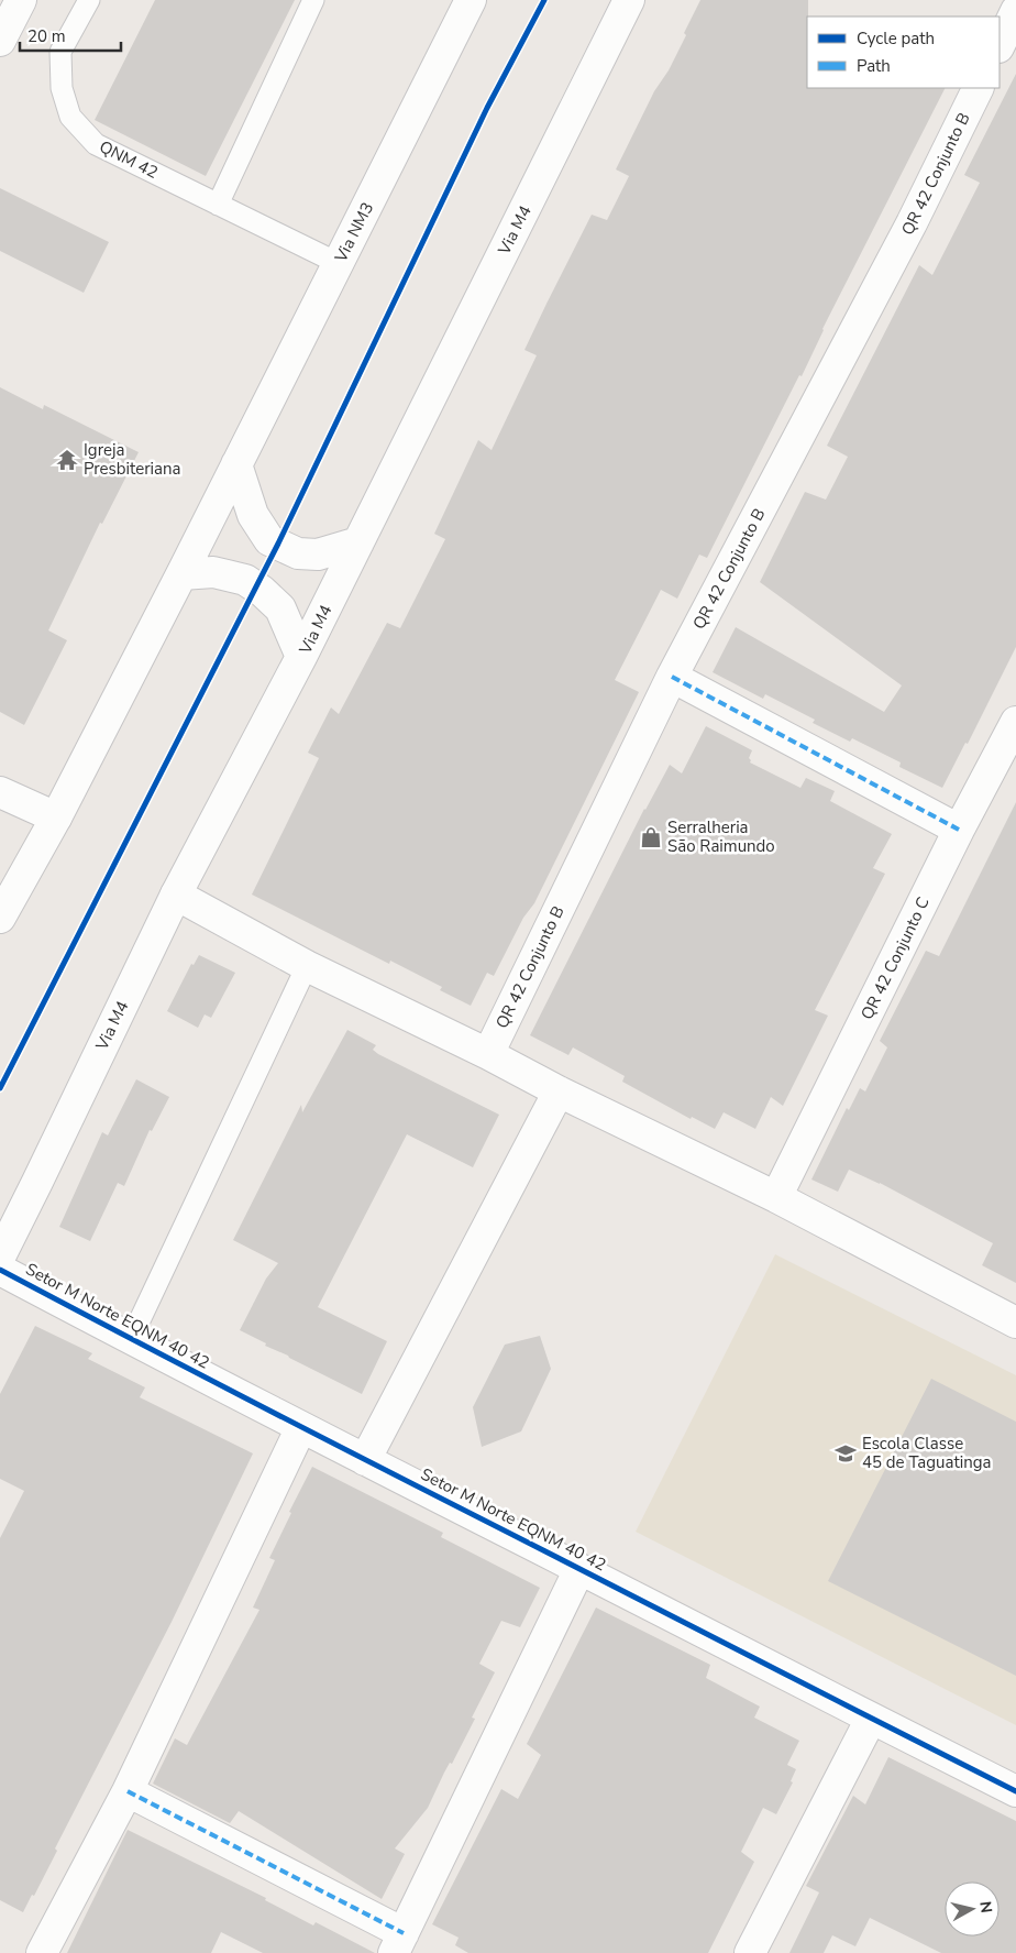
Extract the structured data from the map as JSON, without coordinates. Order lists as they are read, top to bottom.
{
  "streets": {
    "street": [
      "QR 42 Conjunto B",
      "Via M4",
      "Via NM3",
      "QR 42 Conjunto C",
      "Setor M Norte EQNM 40 42"
    ],
    "lane": ["QNM 42"]
  },
  "crossings": [
    ["QNM 42", "Via NM3"]
  ],
  "places": {
    "temple": ["Igreja Presbiteriana"],
    "shop": ["Serralheria São Raimundo"],
    "school or university": ["Escola Classe 45 de Taguatinga"]
  },
  "legend": ["Cycle path", "Path"],
  "scale_bar": "20 m",
  "north": "right"
}
